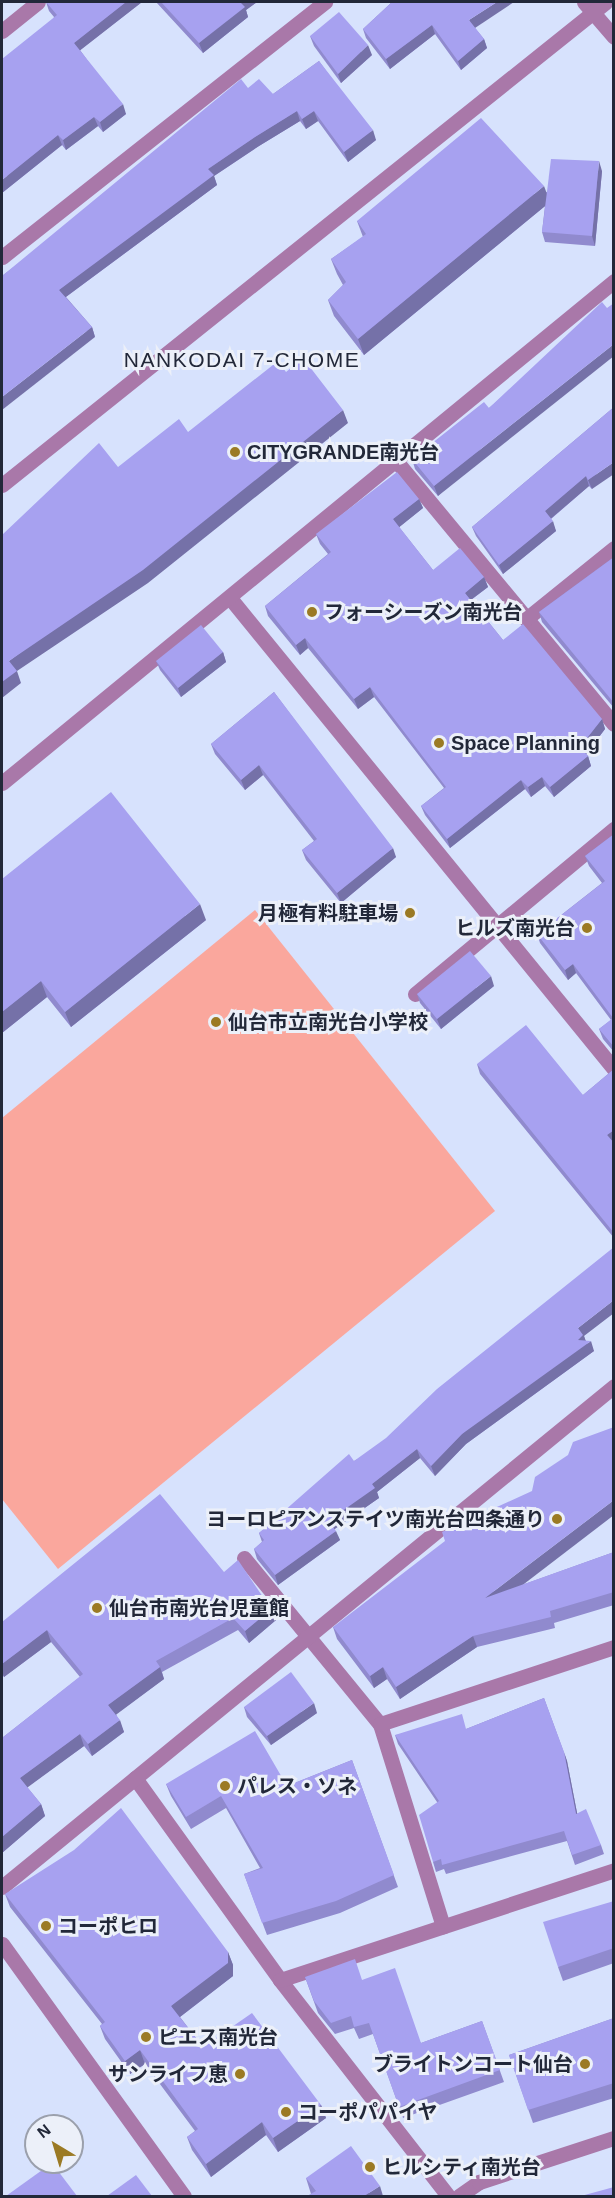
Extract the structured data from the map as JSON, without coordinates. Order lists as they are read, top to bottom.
{
  "districts": ["NANKODAI 7-CHOME"],
  "places": [
    "CITYGRANDE南光台",
    "フォーシーズン南光台",
    "Space Planning",
    "月極有料駐車場",
    "ヒルズ南光台",
    "仙台市立南光台小学校",
    "ヨーロピアンステイツ南光台四条通り",
    "仙台市南光台児童館",
    "パレス・ソネ",
    "コーポヒロ",
    "ピエス南光台",
    "ブライトンコート仙台",
    "サンライフ恵",
    "コーポパパイヤ",
    "ヒルシティ南光台"
  ],
  "north": "top left"
}
